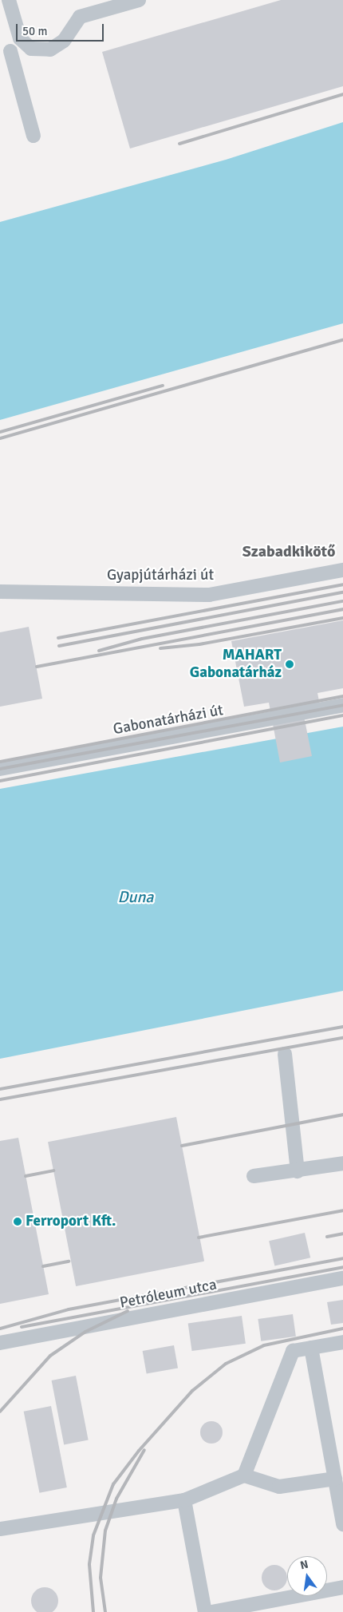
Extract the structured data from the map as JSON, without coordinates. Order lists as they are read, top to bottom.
{
  "streets": {
    "street": ["Gyapjútárházi út", "Gabonatárházi út", "Petróleum utca"]
  },
  "districts": ["Szabadkikötő"],
  "water": ["Duna"],
  "places": ["MAHART Gabonatárház", "Ferroport Kft."],
  "scale_bar": "50 m",
  "north": "top"
}
